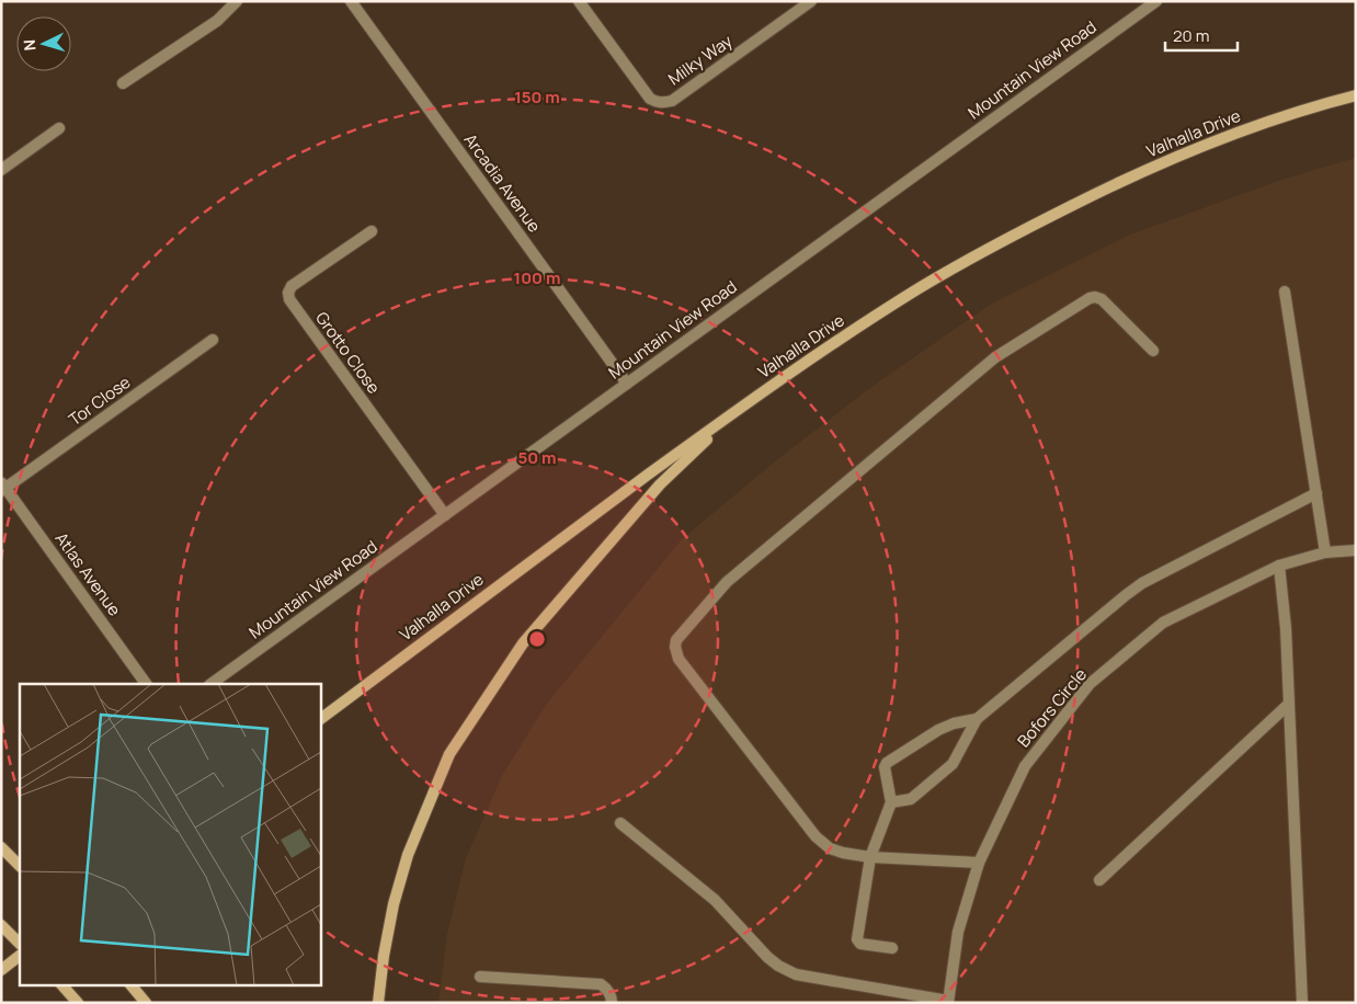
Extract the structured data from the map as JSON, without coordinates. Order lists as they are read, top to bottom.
{
  "streets": {
    "main road": ["Valhalla Drive"],
    "street": [
      "Milky Way",
      "Mountain View Road",
      "Arcadia Avenue",
      "Grotto Close",
      "Tor Close",
      "Atlas Avenue",
      "Bofors Circle"
    ]
  },
  "crossings": [
    ["Mountain View Road", "Arcadia Avenue"],
    ["Mountain View Road", "Grotto Close"],
    ["Tor Close", "Atlas Avenue"]
  ],
  "scale_bar": "20 m",
  "north": "left",
  "rings": ["150 m", "100 m", "50 m"]
}
